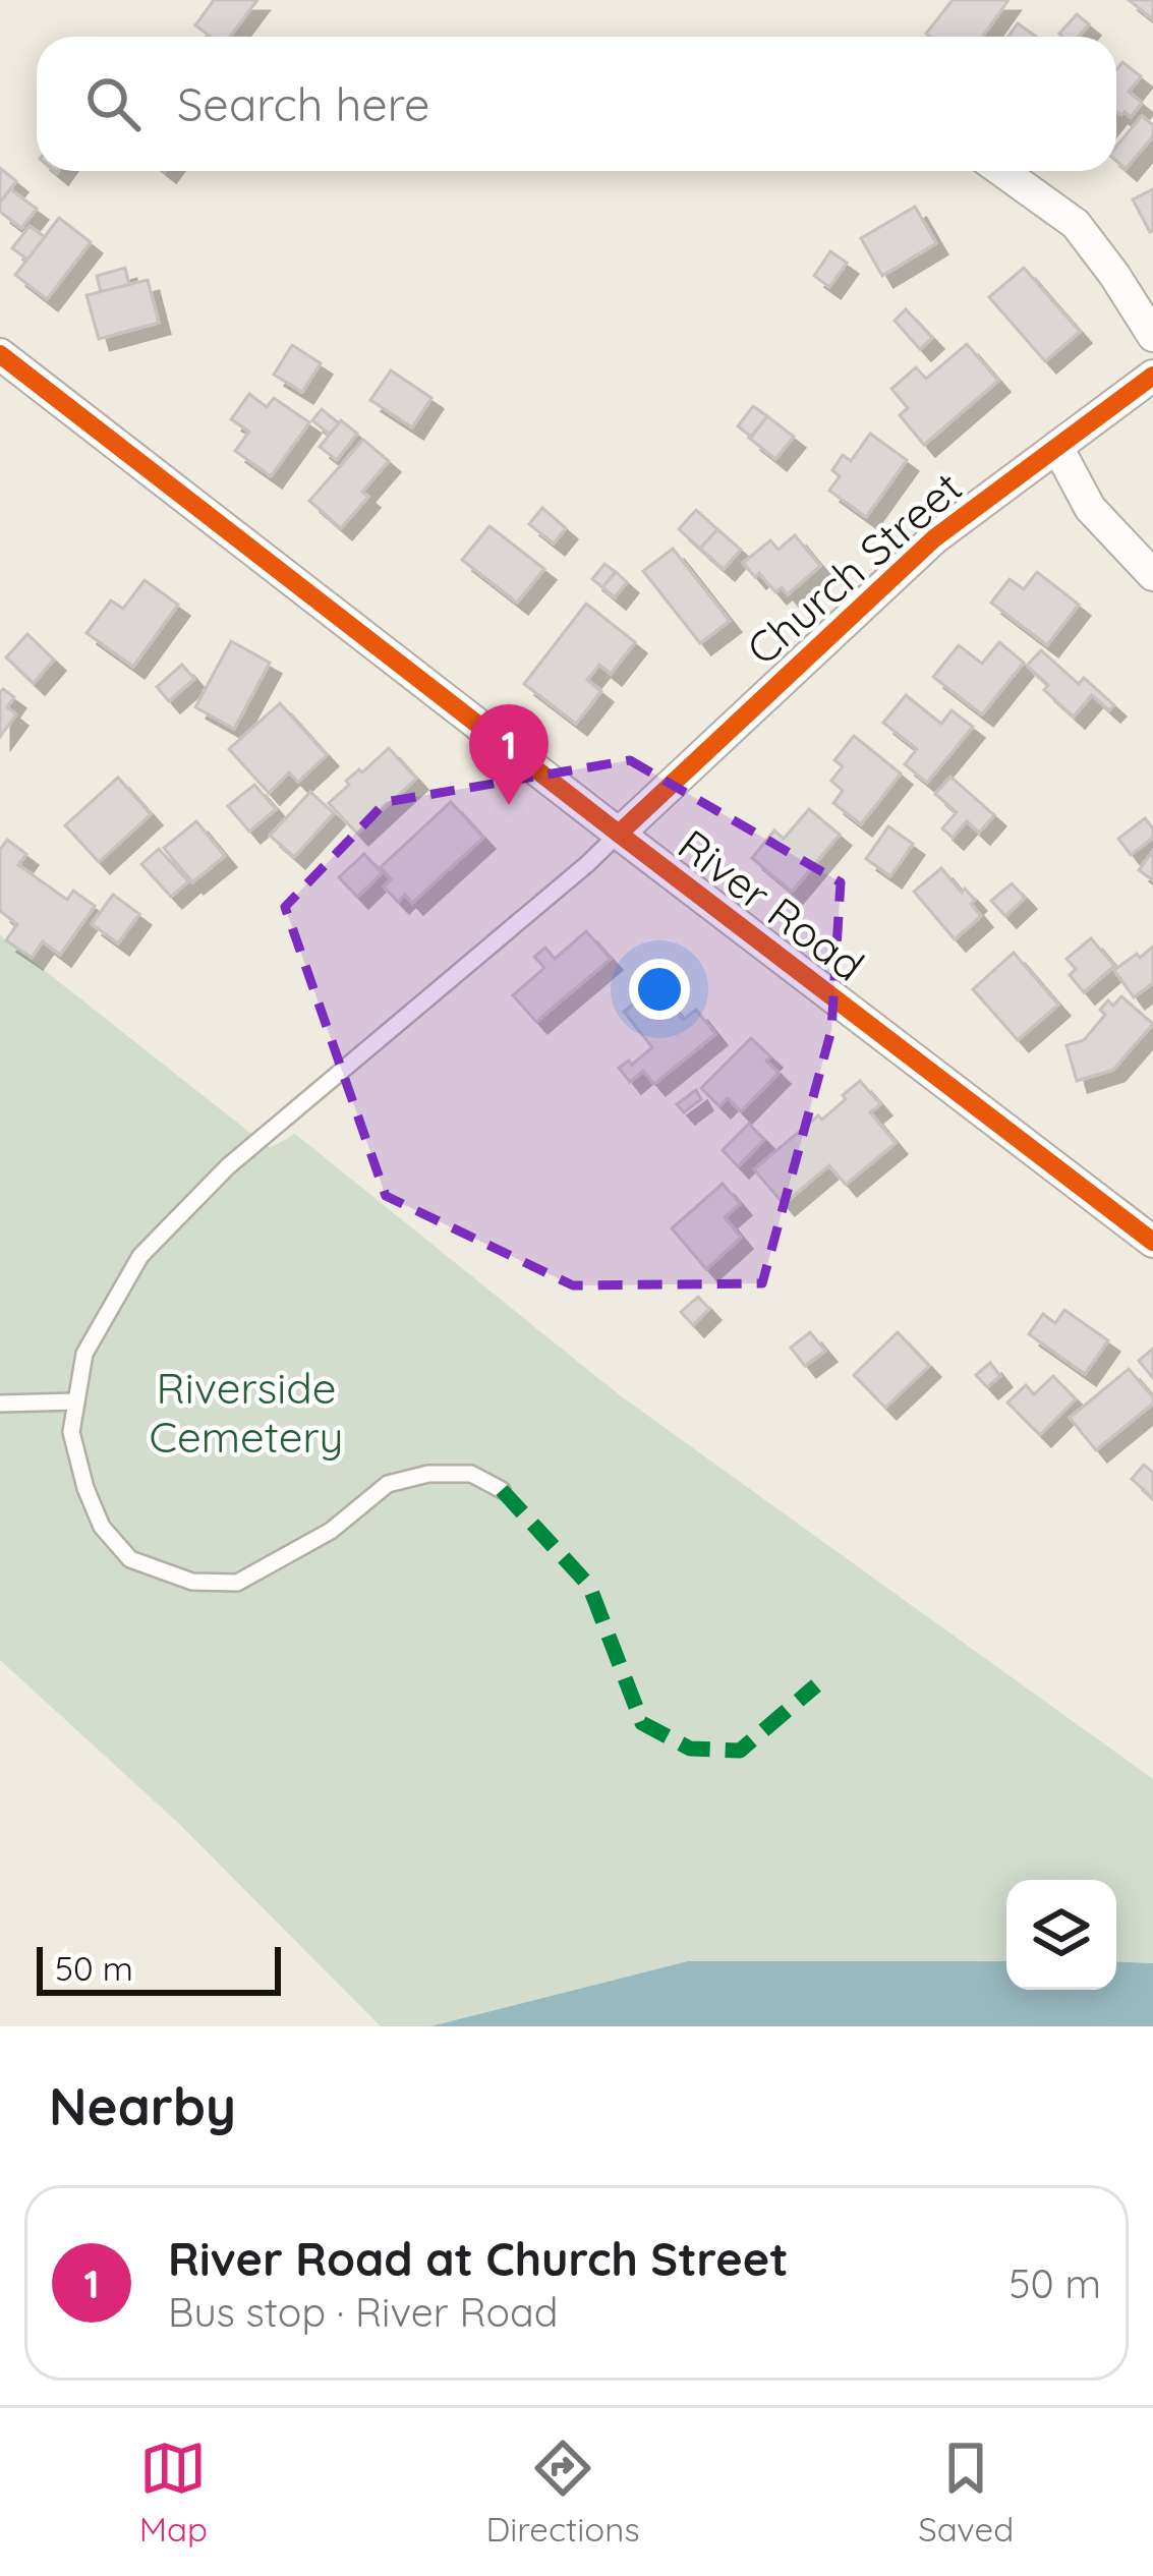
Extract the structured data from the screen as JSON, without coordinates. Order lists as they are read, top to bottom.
{
  "streets": {
    "street": ["Church Street", "River Road"]
  },
  "crossings": [
    ["Church Street", "River Road"]
  ],
  "parks": ["Riverside Cemetery"],
  "scale_bar": "50 m",
  "page": {
    "search": "Search here",
    "pins": "1",
    "scale": "50 m",
    "heading": "Nearby",
    "list": [
      {
        "mark": "1",
        "name": "River Road at Church Street",
        "note": "Bus stop · River Road",
        "value": "50 m"
      }
    ],
    "nav": ["Map", "Directions", "Saved"]
  }
}
